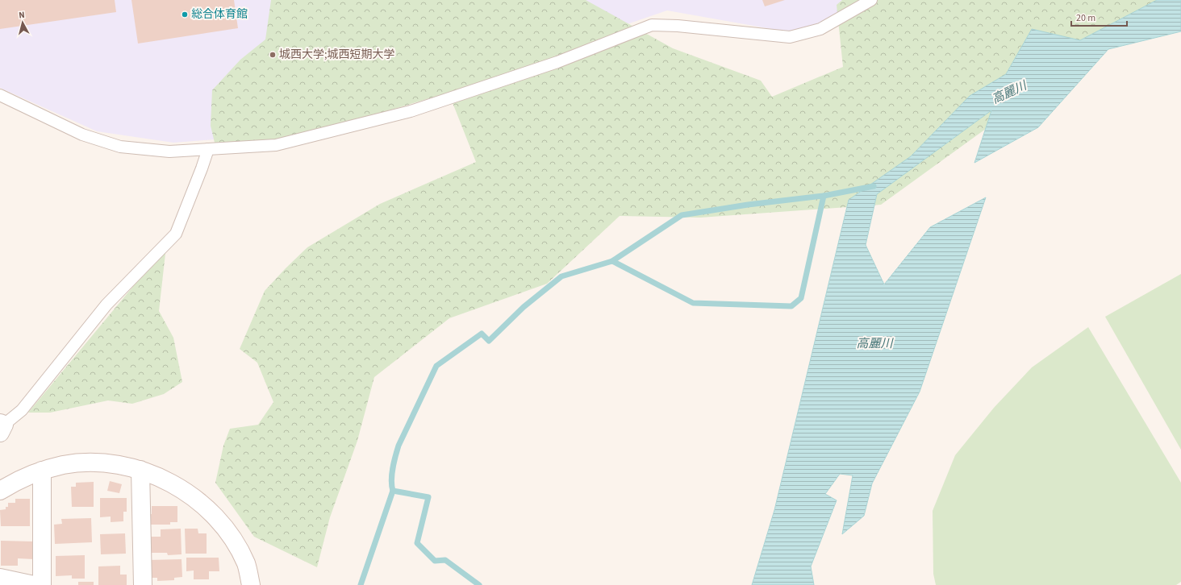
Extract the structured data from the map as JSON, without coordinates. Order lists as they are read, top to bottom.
{
  "water": ["高麗川"],
  "places": ["総合体育館", "城西大学;城西短期大学"],
  "scale_bar": "20 m",
  "north": "top"
}
